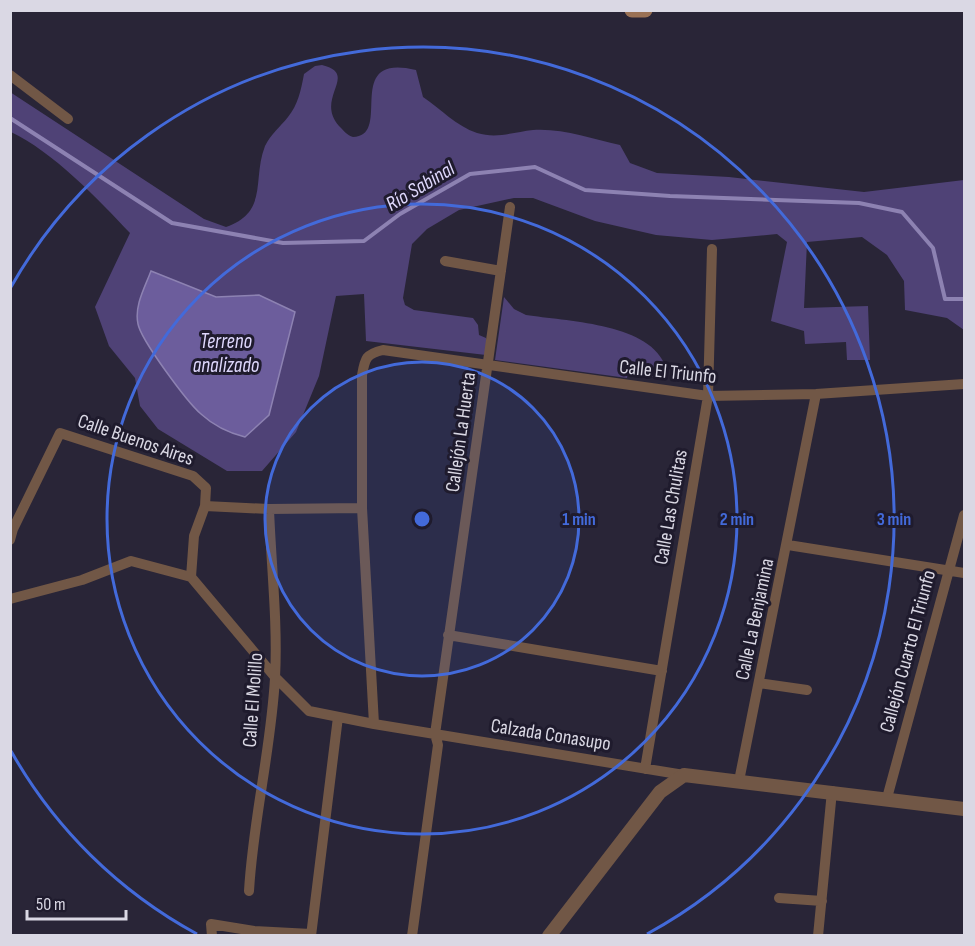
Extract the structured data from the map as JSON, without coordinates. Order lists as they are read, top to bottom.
{
  "streets": {
    "street": [
      "Calle El Triunfo",
      "Callejón La Huerta",
      "Calle Buenos Aires",
      "Calle Las Chulitas",
      "Calle La Benjamina",
      "Callejón Cuarto El Triunfo",
      "Calle El Molillo",
      "Calzada Conasupo"
    ]
  },
  "crossings": [
    ["Calle El Triunfo", "Callejón La Huerta"],
    ["Calle El Triunfo", "Calle Las Chulitas"],
    ["Calle El Triunfo", "Calle La Benjamina"],
    ["Callejón La Huerta", "Calzada Conasupo"],
    ["Calle Las Chulitas", "Calzada Conasupo"],
    ["Calle La Benjamina", "Calzada Conasupo"],
    ["Callejón Cuarto El Triunfo", "Calzada Conasupo"],
    ["Calle El Molillo", "Calzada Conasupo"]
  ],
  "water": ["Río Sabinal", "Terreno analizado"],
  "scale_bar": "50 m",
  "rings": ["1 min", "2 min", "3 min"]
}
